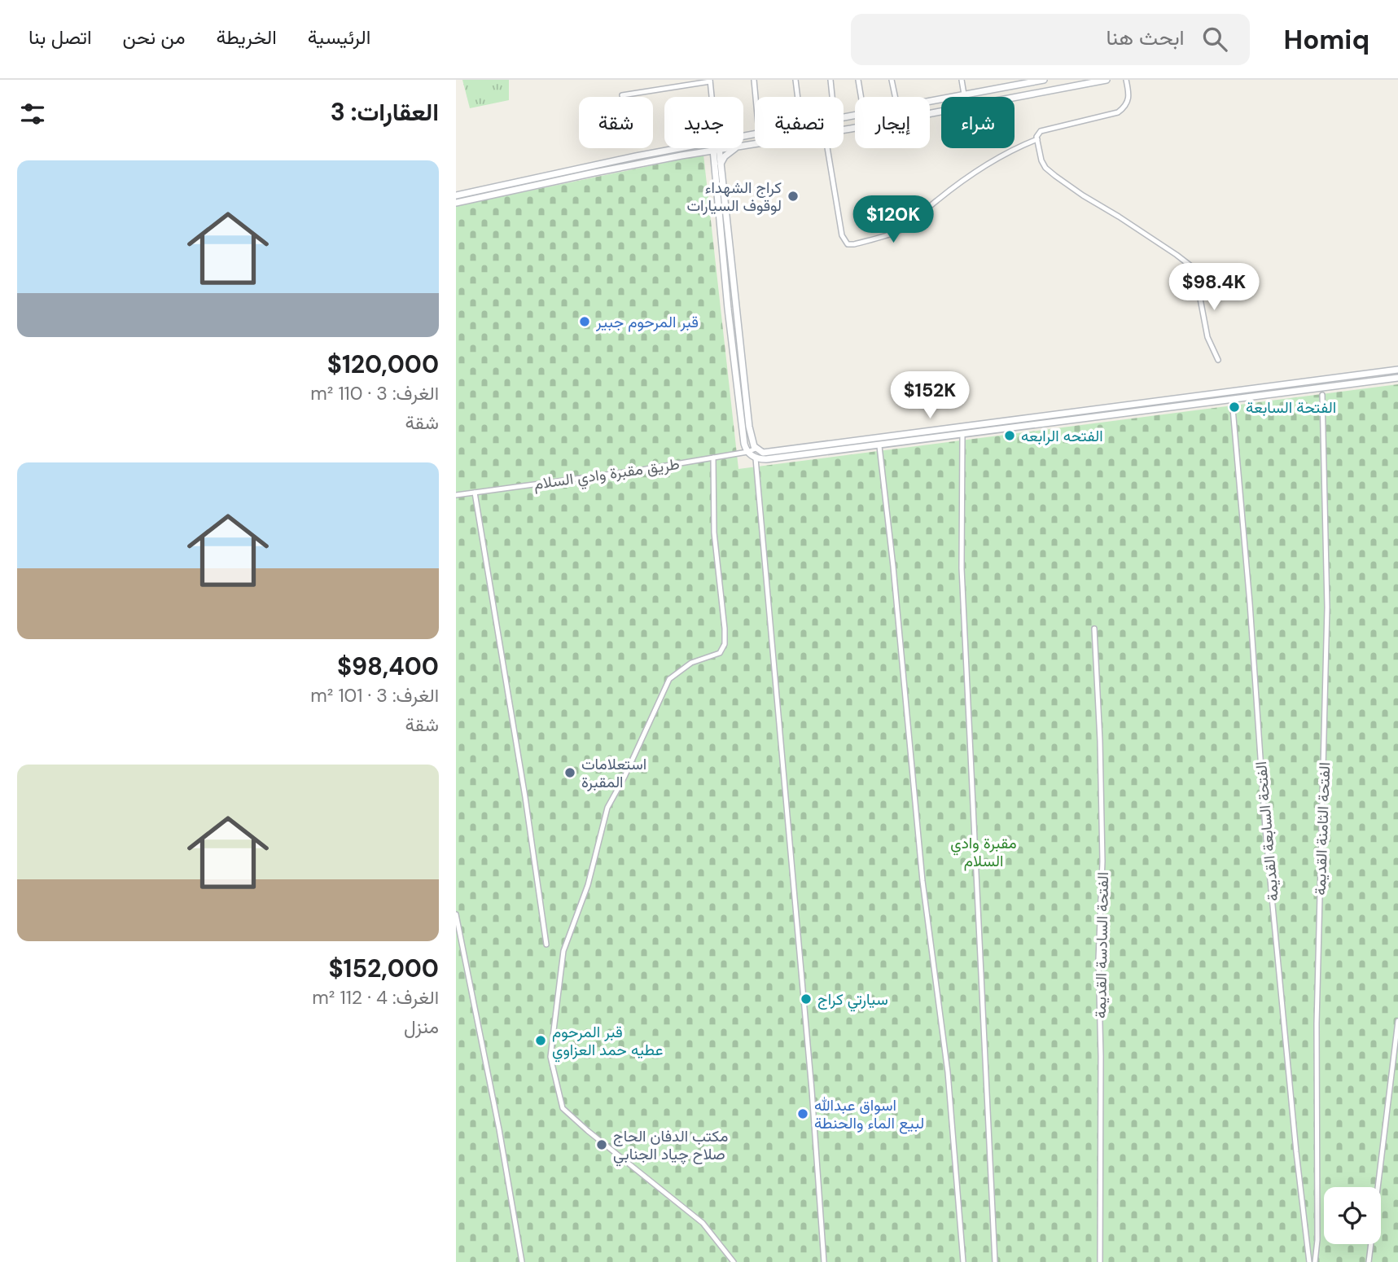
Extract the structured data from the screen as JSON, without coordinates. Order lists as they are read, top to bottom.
{
  "streets": {
    "street": [
      "طريق مقبرة وادي السلام",
      "الفتحة الثامنة القديمة",
      "الفتحة السابعة القديمة",
      "الفتحة السادسة القديمة"
    ]
  },
  "parks": ["مقبرة وادي السلام"],
  "places": [
    "كراج الشهداء لوقوف السيارات",
    "قبر المرحوم جبير",
    "الفتحة السابعة",
    "الفتحه الرابعه",
    "استعلامات المقبرة",
    "سيارتي كراج",
    "قبر المرحوم عطيه حمد العزاوي",
    "اسواق عبدالله لبيع الماء والحنطة",
    "مكتب الدفان الحاج صلاح چياد الجنابي"
  ],
  "page": {
    "header": "Homiq",
    "search": "ابحث هنا",
    "nav": [
      "الرئيسية",
      "الخريطة",
      "من نحن",
      "اتصل بنا"
    ],
    "heading": "العقارات: 3",
    "chip": [
      "شراء",
      "إيجار",
      "تصفية",
      "جديد",
      "شقة"
    ],
    "list": [
      {
        "name": "$120,000",
        "note": "الغرف: 3 · 110 m² · شقة"
      },
      {
        "name": "$98,400",
        "note": "الغرف: 3 · 101 m² · شقة"
      },
      {
        "name": "$152,000",
        "note": "الغرف: 4 · 112 m² · منزل"
      }
    ],
    "price": ["$120K", "$98.4K", "$152K"]
  }
}
